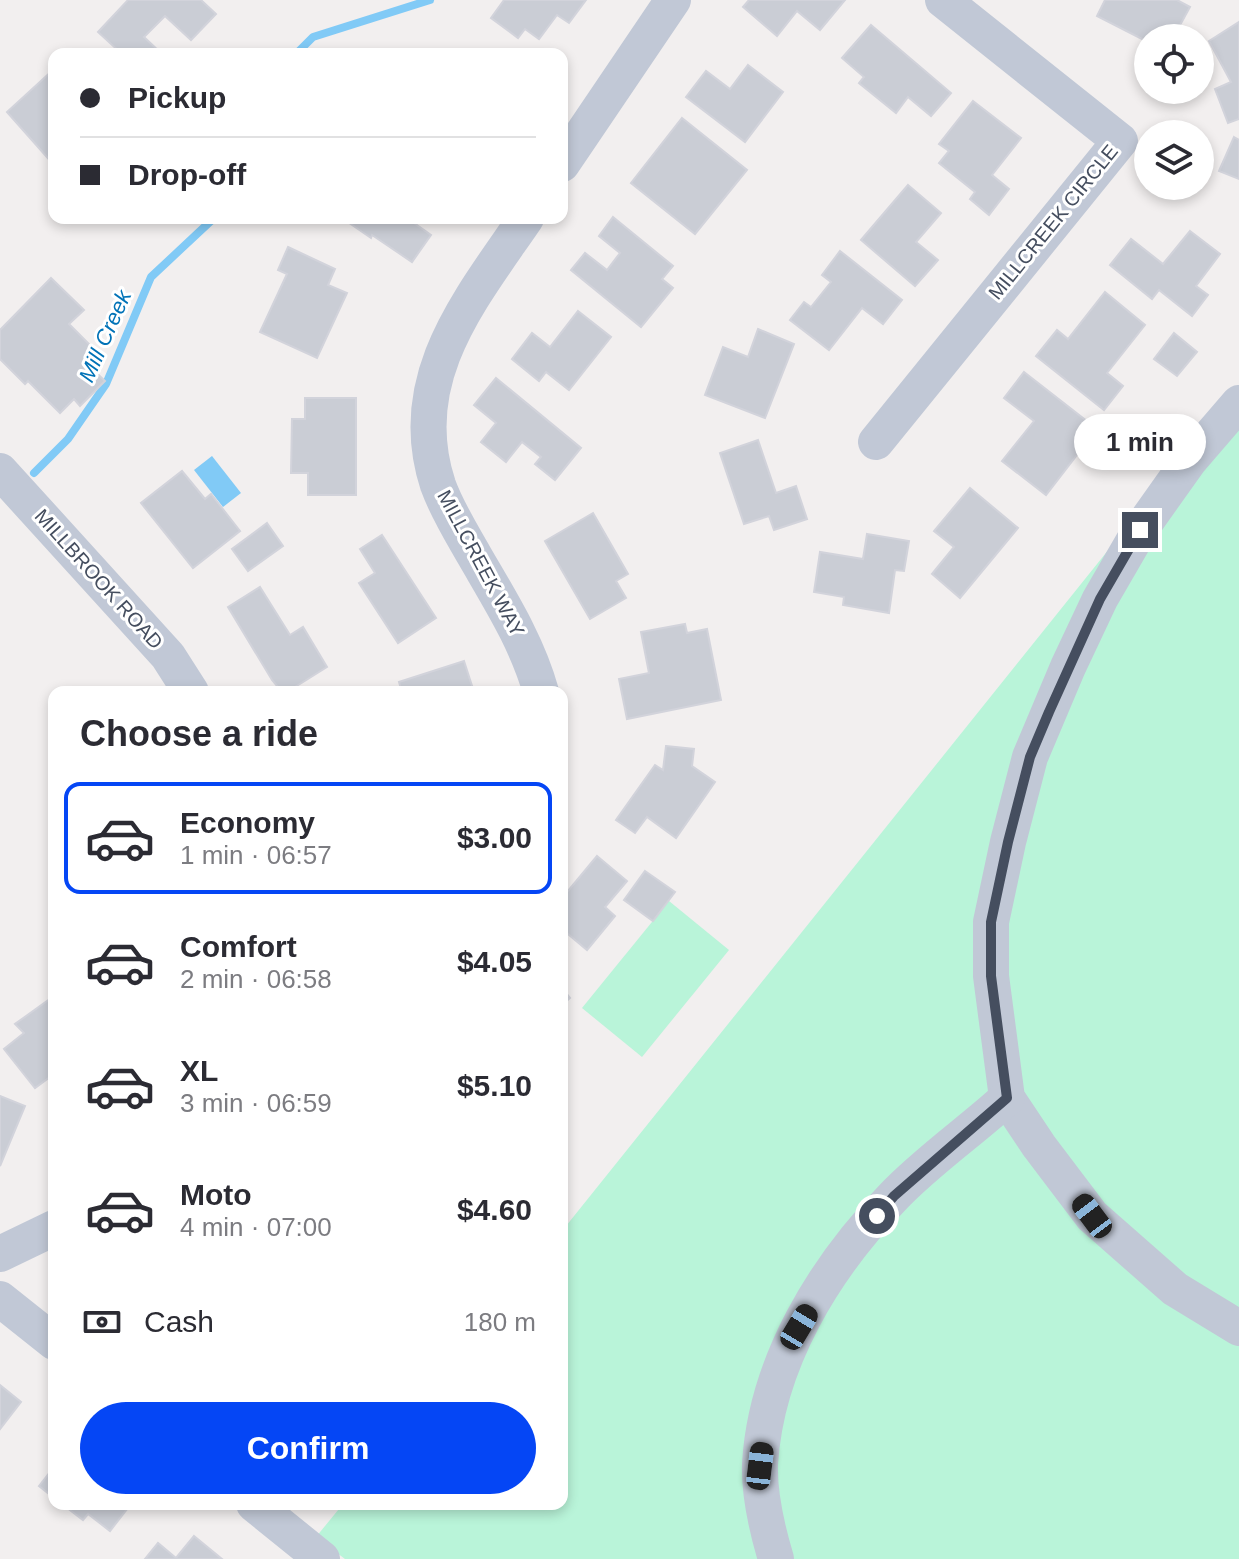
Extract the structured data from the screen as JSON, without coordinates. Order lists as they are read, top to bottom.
{
  "streets": {
    "street": ["MILLCREEK CIRCLE", "MILLCREEK WAY", "MILLBROOK ROAD"]
  },
  "water": ["Mill Creek"],
  "page": {
    "banner": ["Pickup", "Drop-off"],
    "bubble": "1 min",
    "heading": "Choose a ride",
    "list": [
      {
        "name": "Economy",
        "note": "1 min · 06:57",
        "value": "$3.00"
      },
      {
        "name": "Comfort",
        "note": "2 min · 06:58",
        "value": "$4.05"
      },
      {
        "name": "XL",
        "note": "3 min · 06:59",
        "value": "$5.10"
      },
      {
        "name": "Moto",
        "note": "4 min · 07:00",
        "value": "$4.60"
      }
    ],
    "pay": ["Cash", "180 m"],
    "buttons": "Confirm"
  }
}
